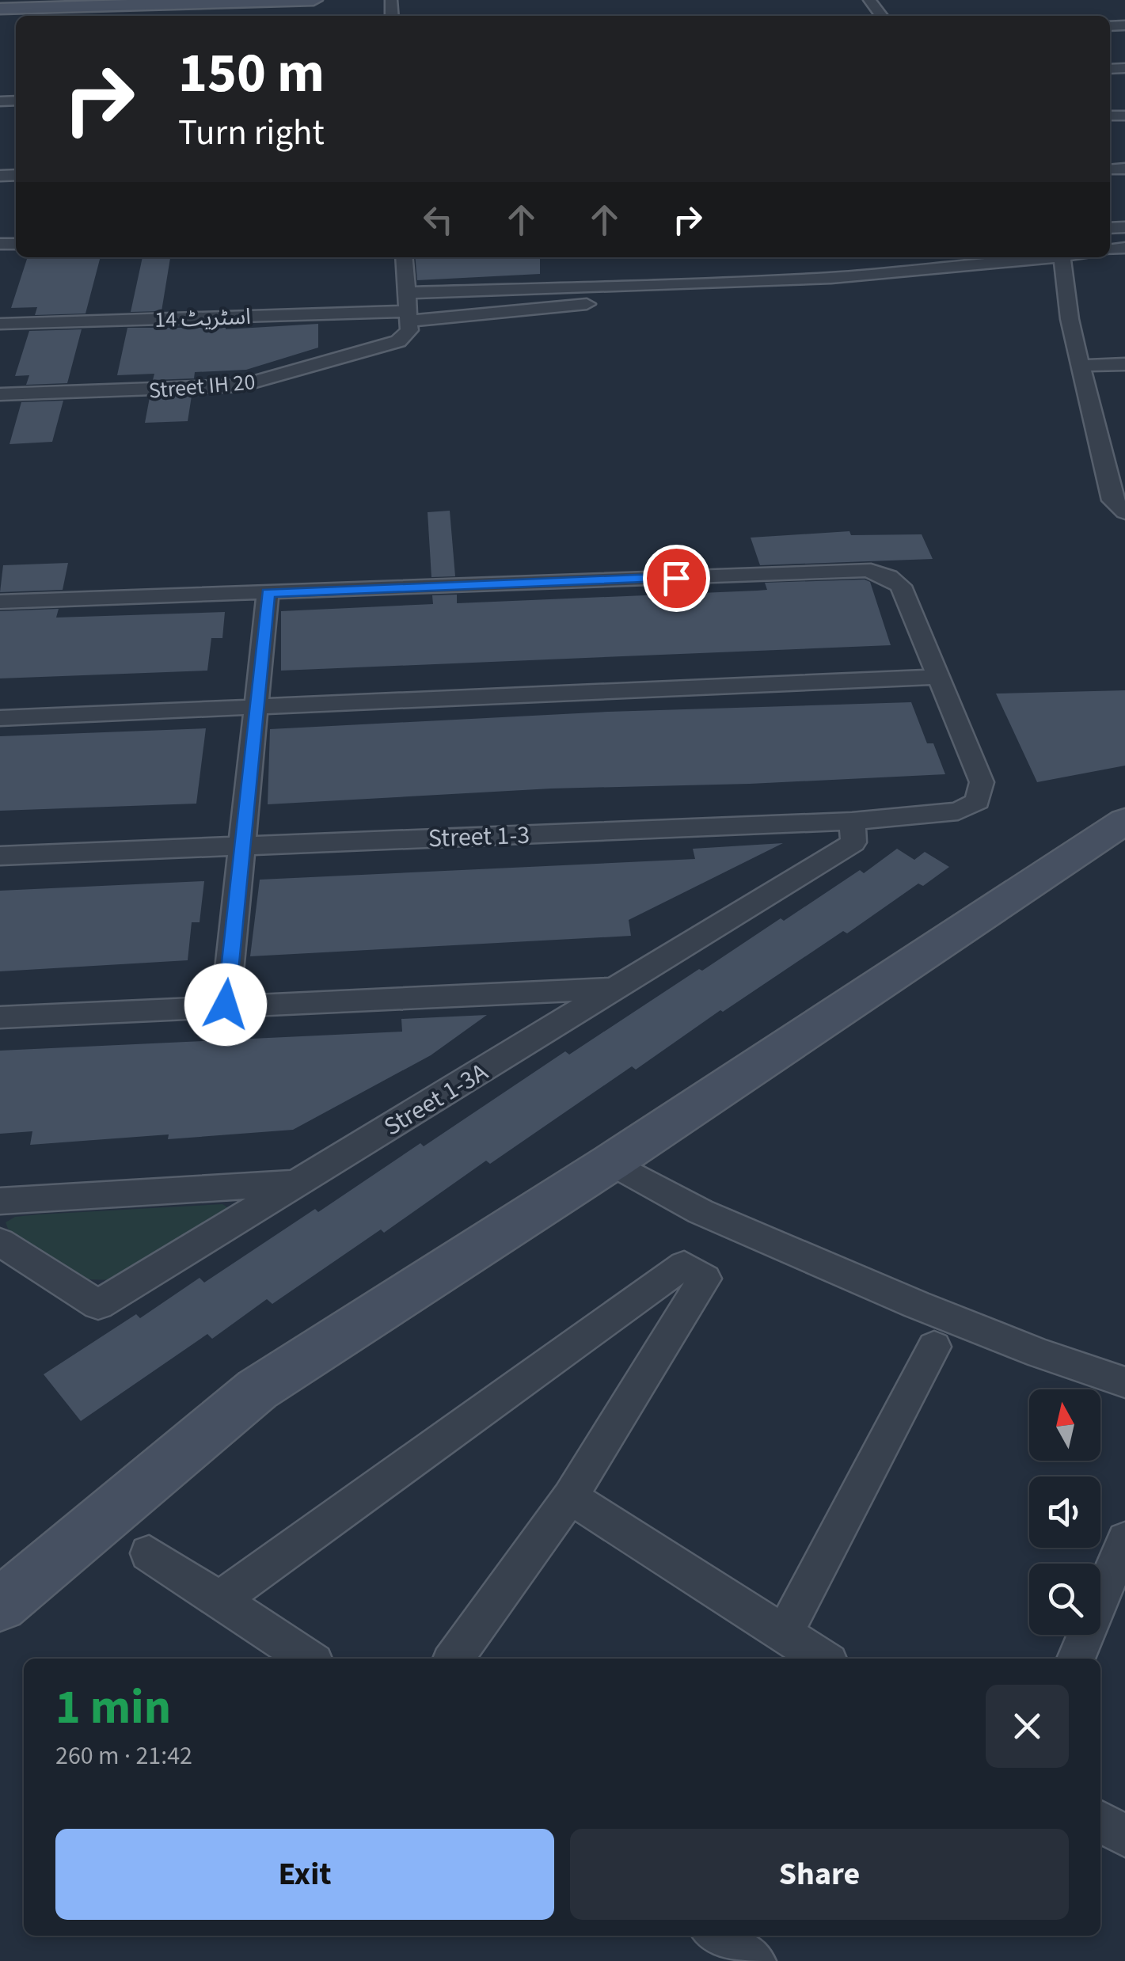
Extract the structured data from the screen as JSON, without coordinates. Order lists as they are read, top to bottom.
{
  "streets": {
    "street": [
      "اسٹریٹ 14",
      "Street IH 20",
      "Street 1-3",
      "Street 1-3A"
    ]
  },
  "crossings": [
    ["اسٹریٹ 14", "Street IH 20"],
    ["Street 1-3", "Street 1-3A"]
  ],
  "north": "top",
  "page": {
    "turn": ["150 m", "Turn right"],
    "heading": ["1 min", "260 m · 21:42"],
    "buttons": ["Exit", "Share"]
  }
}
